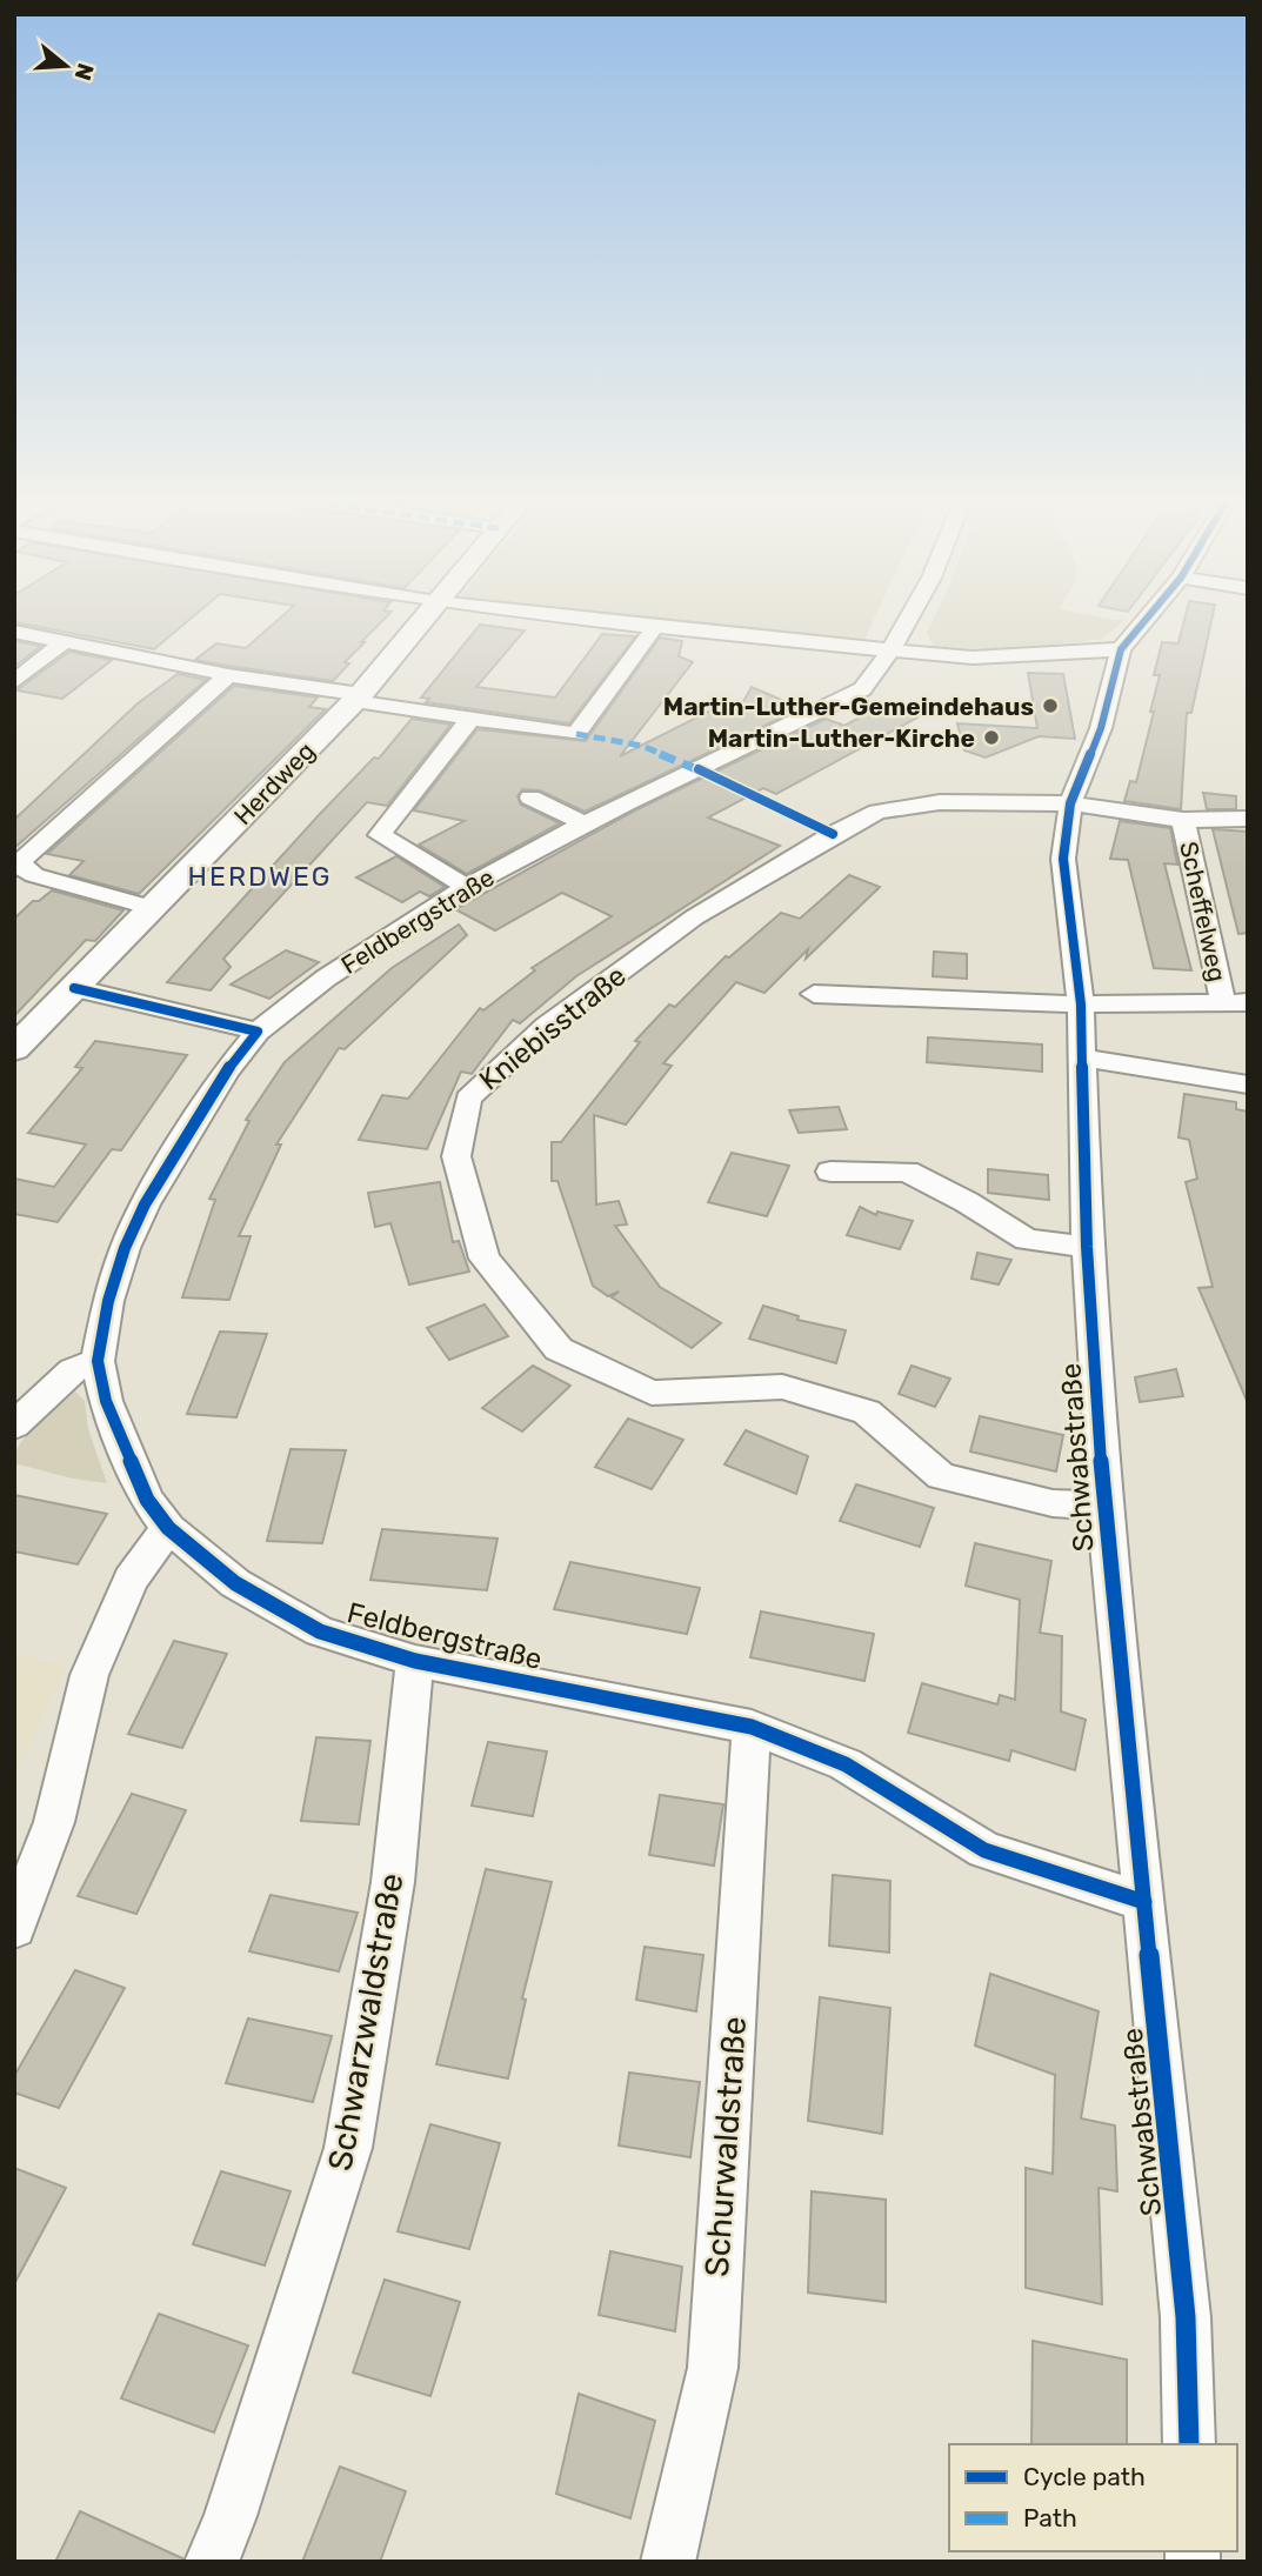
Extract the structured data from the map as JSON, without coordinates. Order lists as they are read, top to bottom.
{
  "streets": {
    "street": [
      "Herdweg",
      "Scheffelweg",
      "Feldbergstraße",
      "Kniebisstraße",
      "Schwabstraße",
      "Schwarzwaldstraße",
      "Schurwaldstraße"
    ]
  },
  "crossings": [
    ["Scheffelweg", "Kniebisstraße"],
    ["Feldbergstraße", "Schwabstraße"],
    ["Feldbergstraße", "Schwarzwaldstraße"],
    ["Feldbergstraße", "Schurwaldstraße"],
    ["Kniebisstraße", "Schwabstraße"]
  ],
  "districts": ["HERDWEG"],
  "places": ["Martin-Luther-Gemeindehaus", "Martin-Luther-Kirche"],
  "legend": ["Cycle path", "Path"],
  "north": "right"
}
